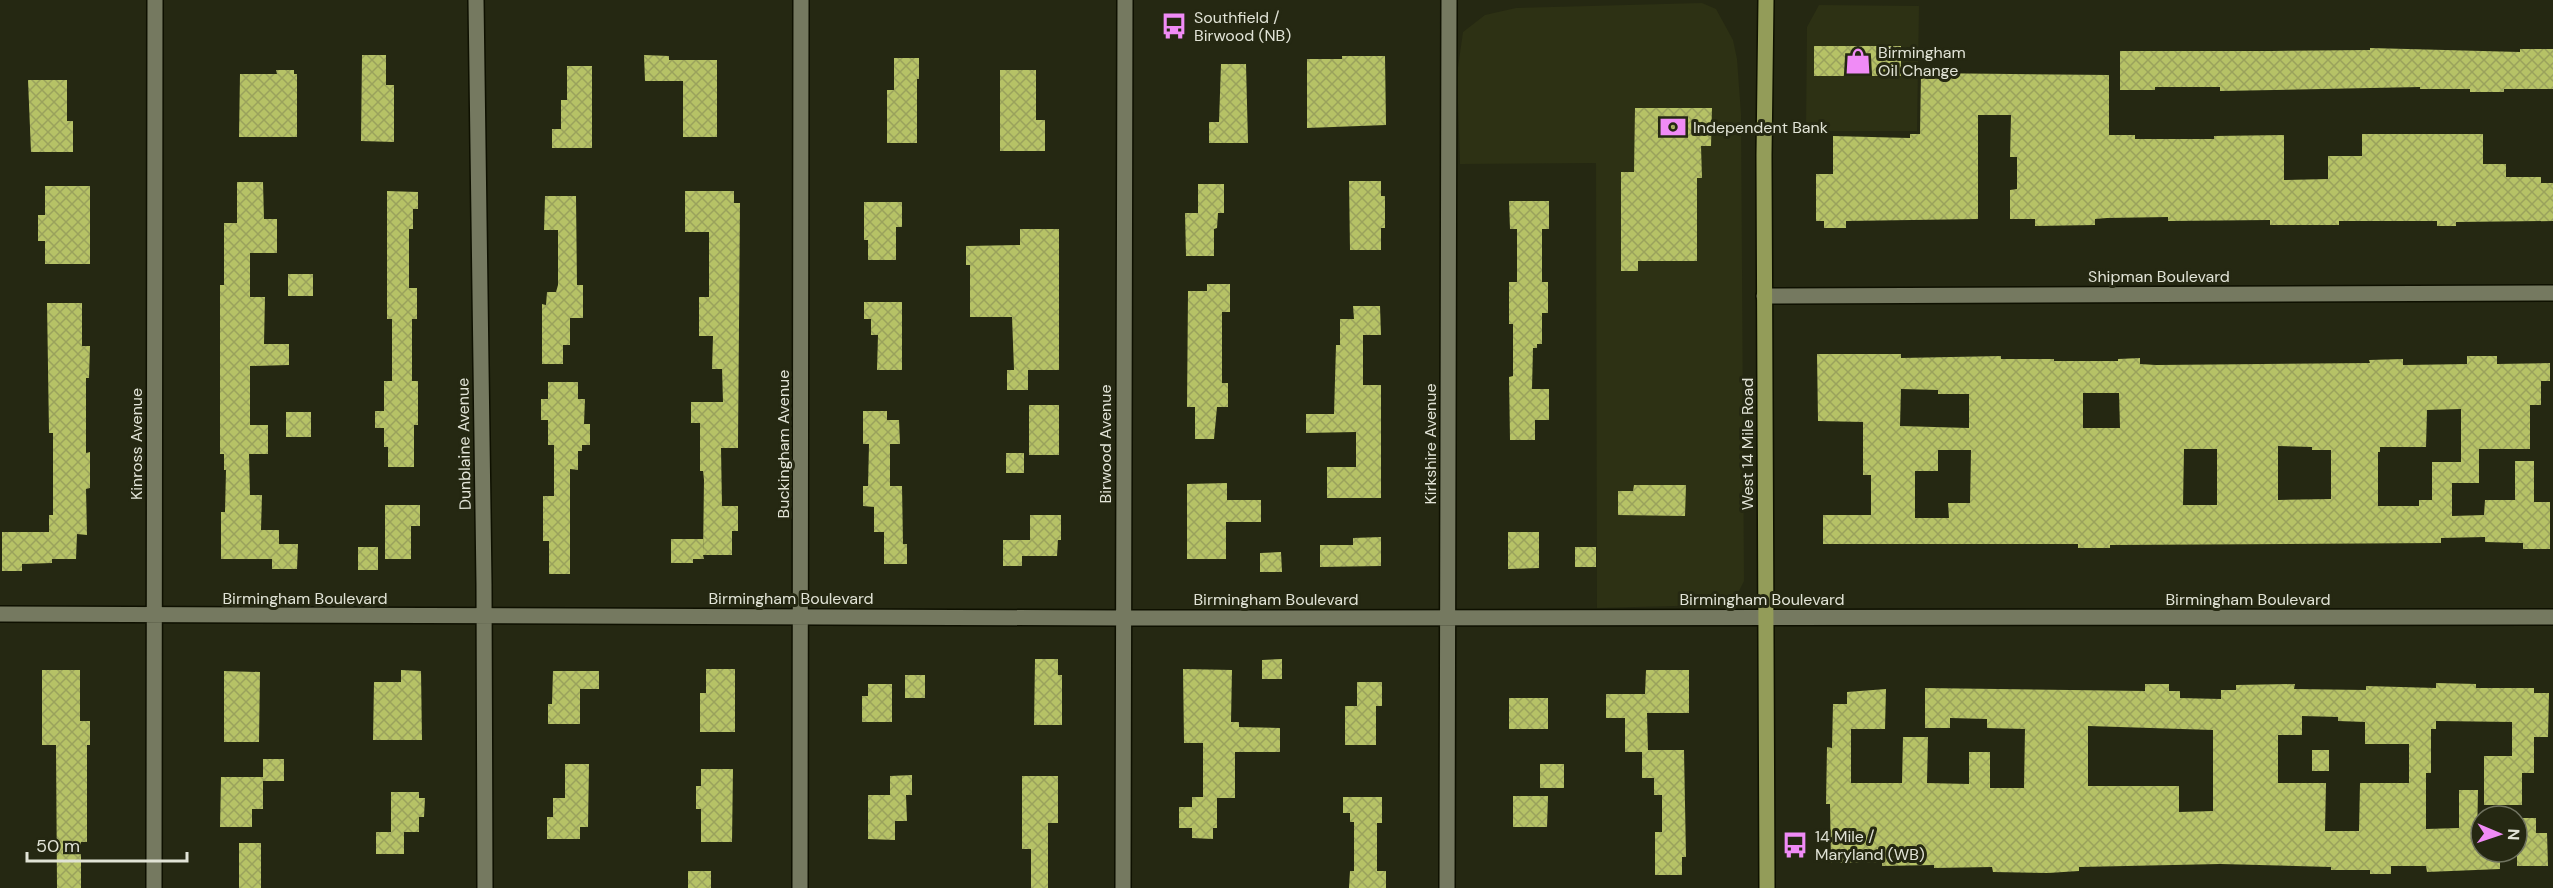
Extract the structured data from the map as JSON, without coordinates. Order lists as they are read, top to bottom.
{
  "streets": {
    "main road": ["West 14 Mile Road"],
    "street": [
      "Shipman Boulevard",
      "Kinross Avenue",
      "Dunblaine Avenue",
      "Buckingham Avenue",
      "Birwood Avenue",
      "Kirkshire Avenue",
      "Birmingham Boulevard"
    ]
  },
  "crossings": [
    ["Shipman Boulevard", "West 14 Mile Road"],
    ["Kinross Avenue", "Birmingham Boulevard"],
    ["Dunblaine Avenue", "Birmingham Boulevard"],
    ["Buckingham Avenue", "Birmingham Boulevard"],
    ["Birwood Avenue", "Birmingham Boulevard"],
    ["Kirkshire Avenue", "Birmingham Boulevard"],
    ["West 14 Mile Road", "Birmingham Boulevard"]
  ],
  "places": {
    "bus stop": ["Southfield / Birwood (NB)", "14 Mile / Maryland (WB)"],
    "shop": ["Birmingham Oil Change"],
    "bank": ["Independent Bank"]
  },
  "scale_bar": "50 m",
  "north": "right"
}
